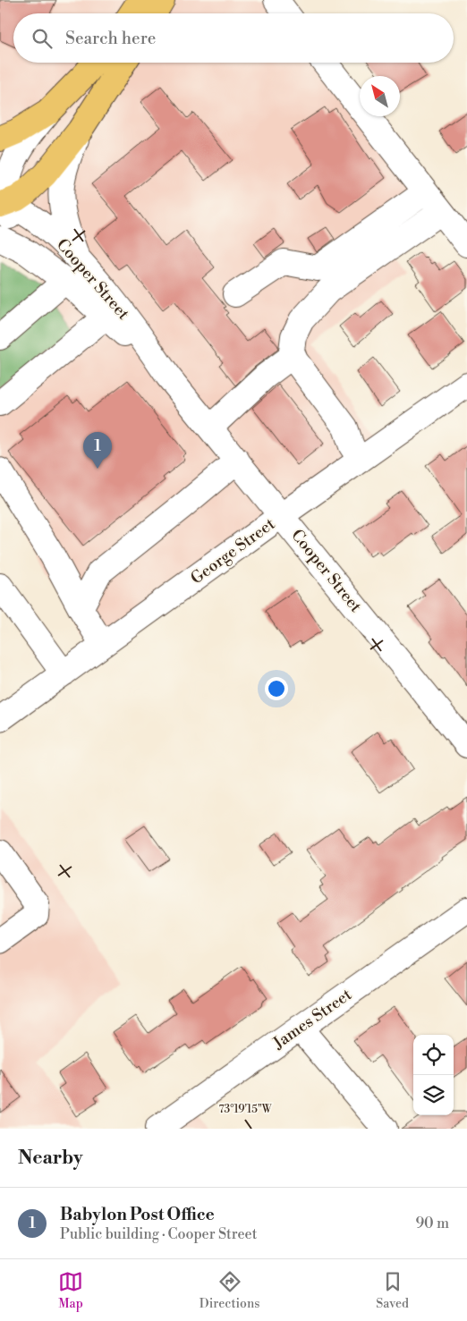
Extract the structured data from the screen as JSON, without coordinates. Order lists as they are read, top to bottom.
{
  "streets": {
    "street": ["Cooper Street", "George Street", "James Street"]
  },
  "crossings": [
    ["Cooper Street", "George Street"]
  ],
  "north": "top left",
  "page": {
    "search": "Search here",
    "pins": "1",
    "heading": "Nearby",
    "list": [
      {
        "mark": "1",
        "name": "Babylon Post Office",
        "note": "Public building · Cooper Street",
        "value": "90 m"
      }
    ],
    "nav": ["Map", "Directions", "Saved"]
  },
  "coordinates": ["73°19'15\"W"]
}
